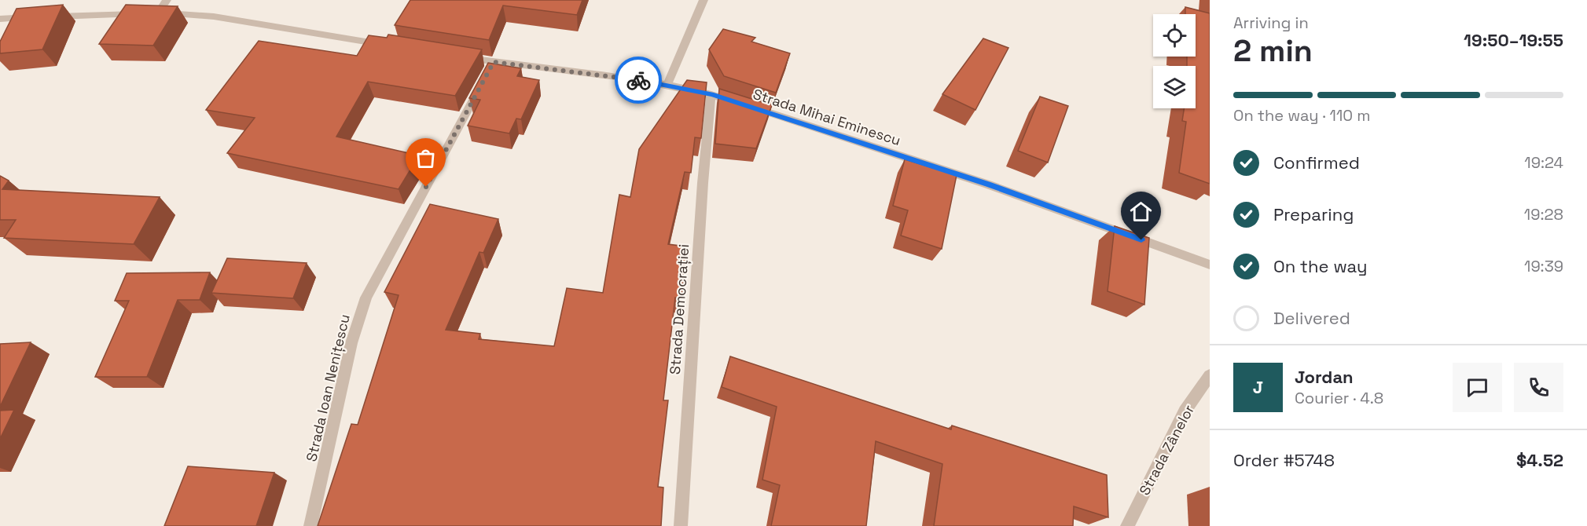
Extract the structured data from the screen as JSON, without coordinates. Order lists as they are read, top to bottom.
{
  "streets": {
    "street": [
      "Strada Mihai Eminescu",
      "Strada Democrației",
      "Strada Ioan Nenițescu",
      "Strada Zânelor"
    ]
  },
  "crossings": [
    ["Strada Mihai Eminescu", "Strada Democrației"],
    ["Strada Mihai Eminescu", "Strada Ioan Nenițescu"]
  ],
  "page": {
    "heading": ["2 min", "Arriving in", "19:50–19:55"],
    "panel": [
      "Jordan",
      "Courier · 4.8",
      "Order #5748",
      "$4.52"
    ],
    "bar": "On the way · 110 m",
    "list": [
      ["Confirmed", "19:24"],
      ["Preparing", "19:28"],
      ["On the way", "19:39"],
      "Delivered"
    ],
    "round": "J"
  }
}
